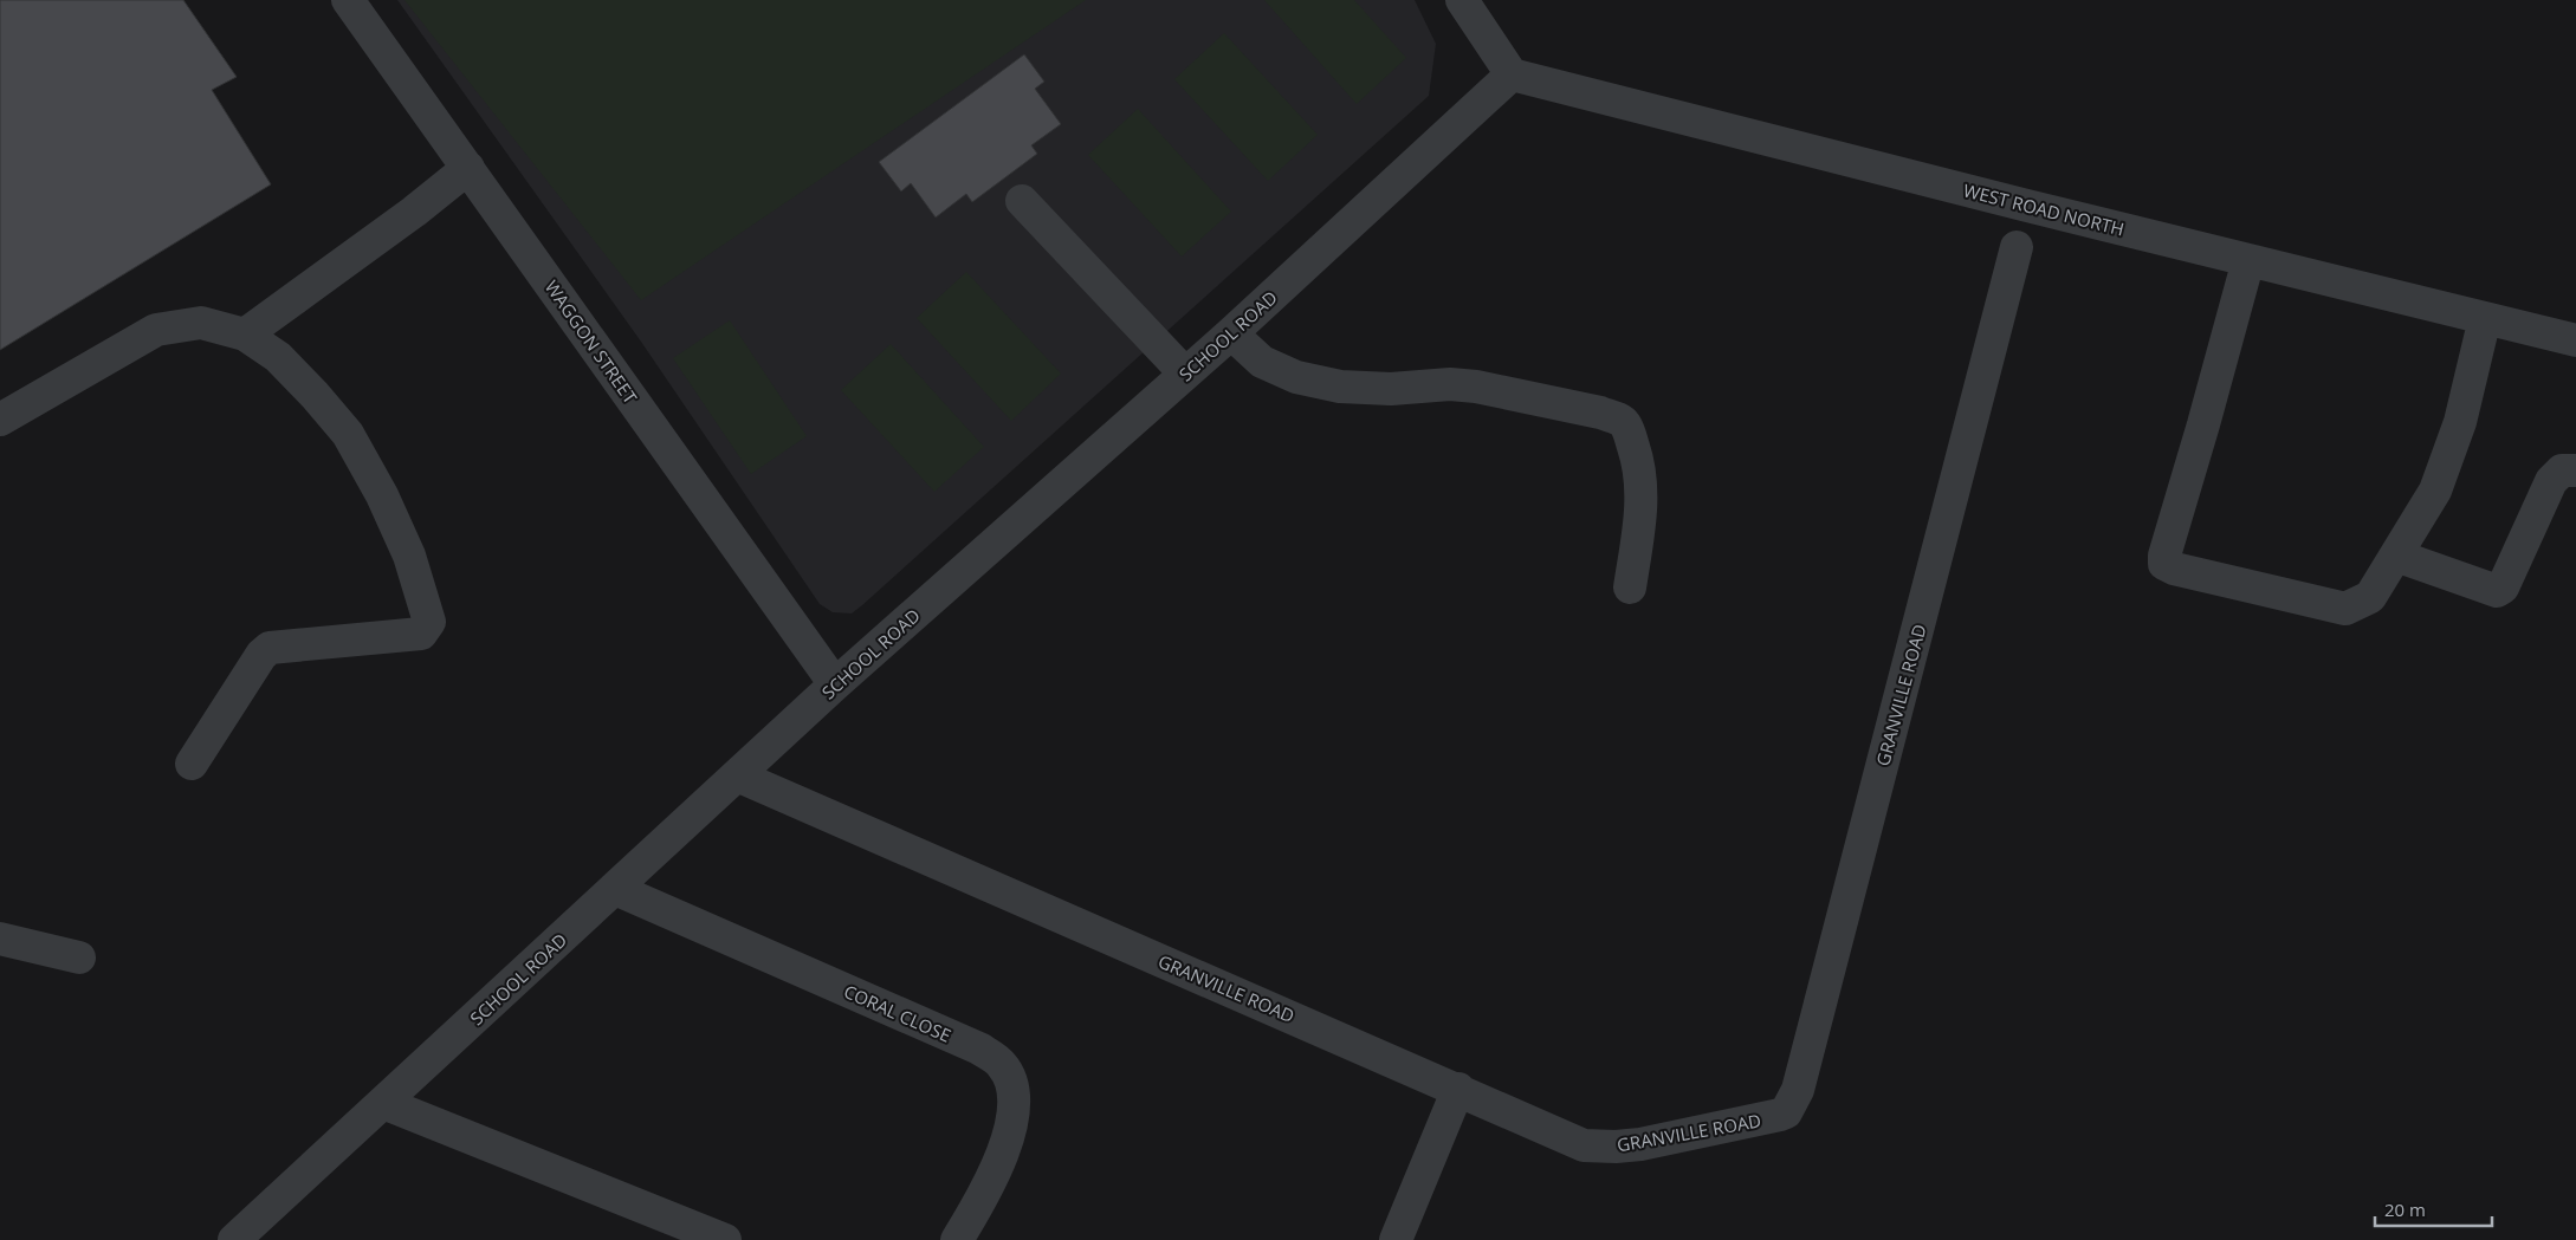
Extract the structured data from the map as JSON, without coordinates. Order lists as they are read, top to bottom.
{
  "streets": {
    "street": [
      "WEST ROAD NORTH",
      "SCHOOL ROAD",
      "WAGGON STREET",
      "GRANVILLE ROAD",
      "CORAL CLOSE"
    ]
  },
  "crossings": [
    ["WEST ROAD NORTH", "SCHOOL ROAD"],
    ["SCHOOL ROAD", "WAGGON STREET"],
    ["SCHOOL ROAD", "GRANVILLE ROAD"],
    ["SCHOOL ROAD", "CORAL CLOSE"]
  ],
  "scale_bar": "20 m"
}
